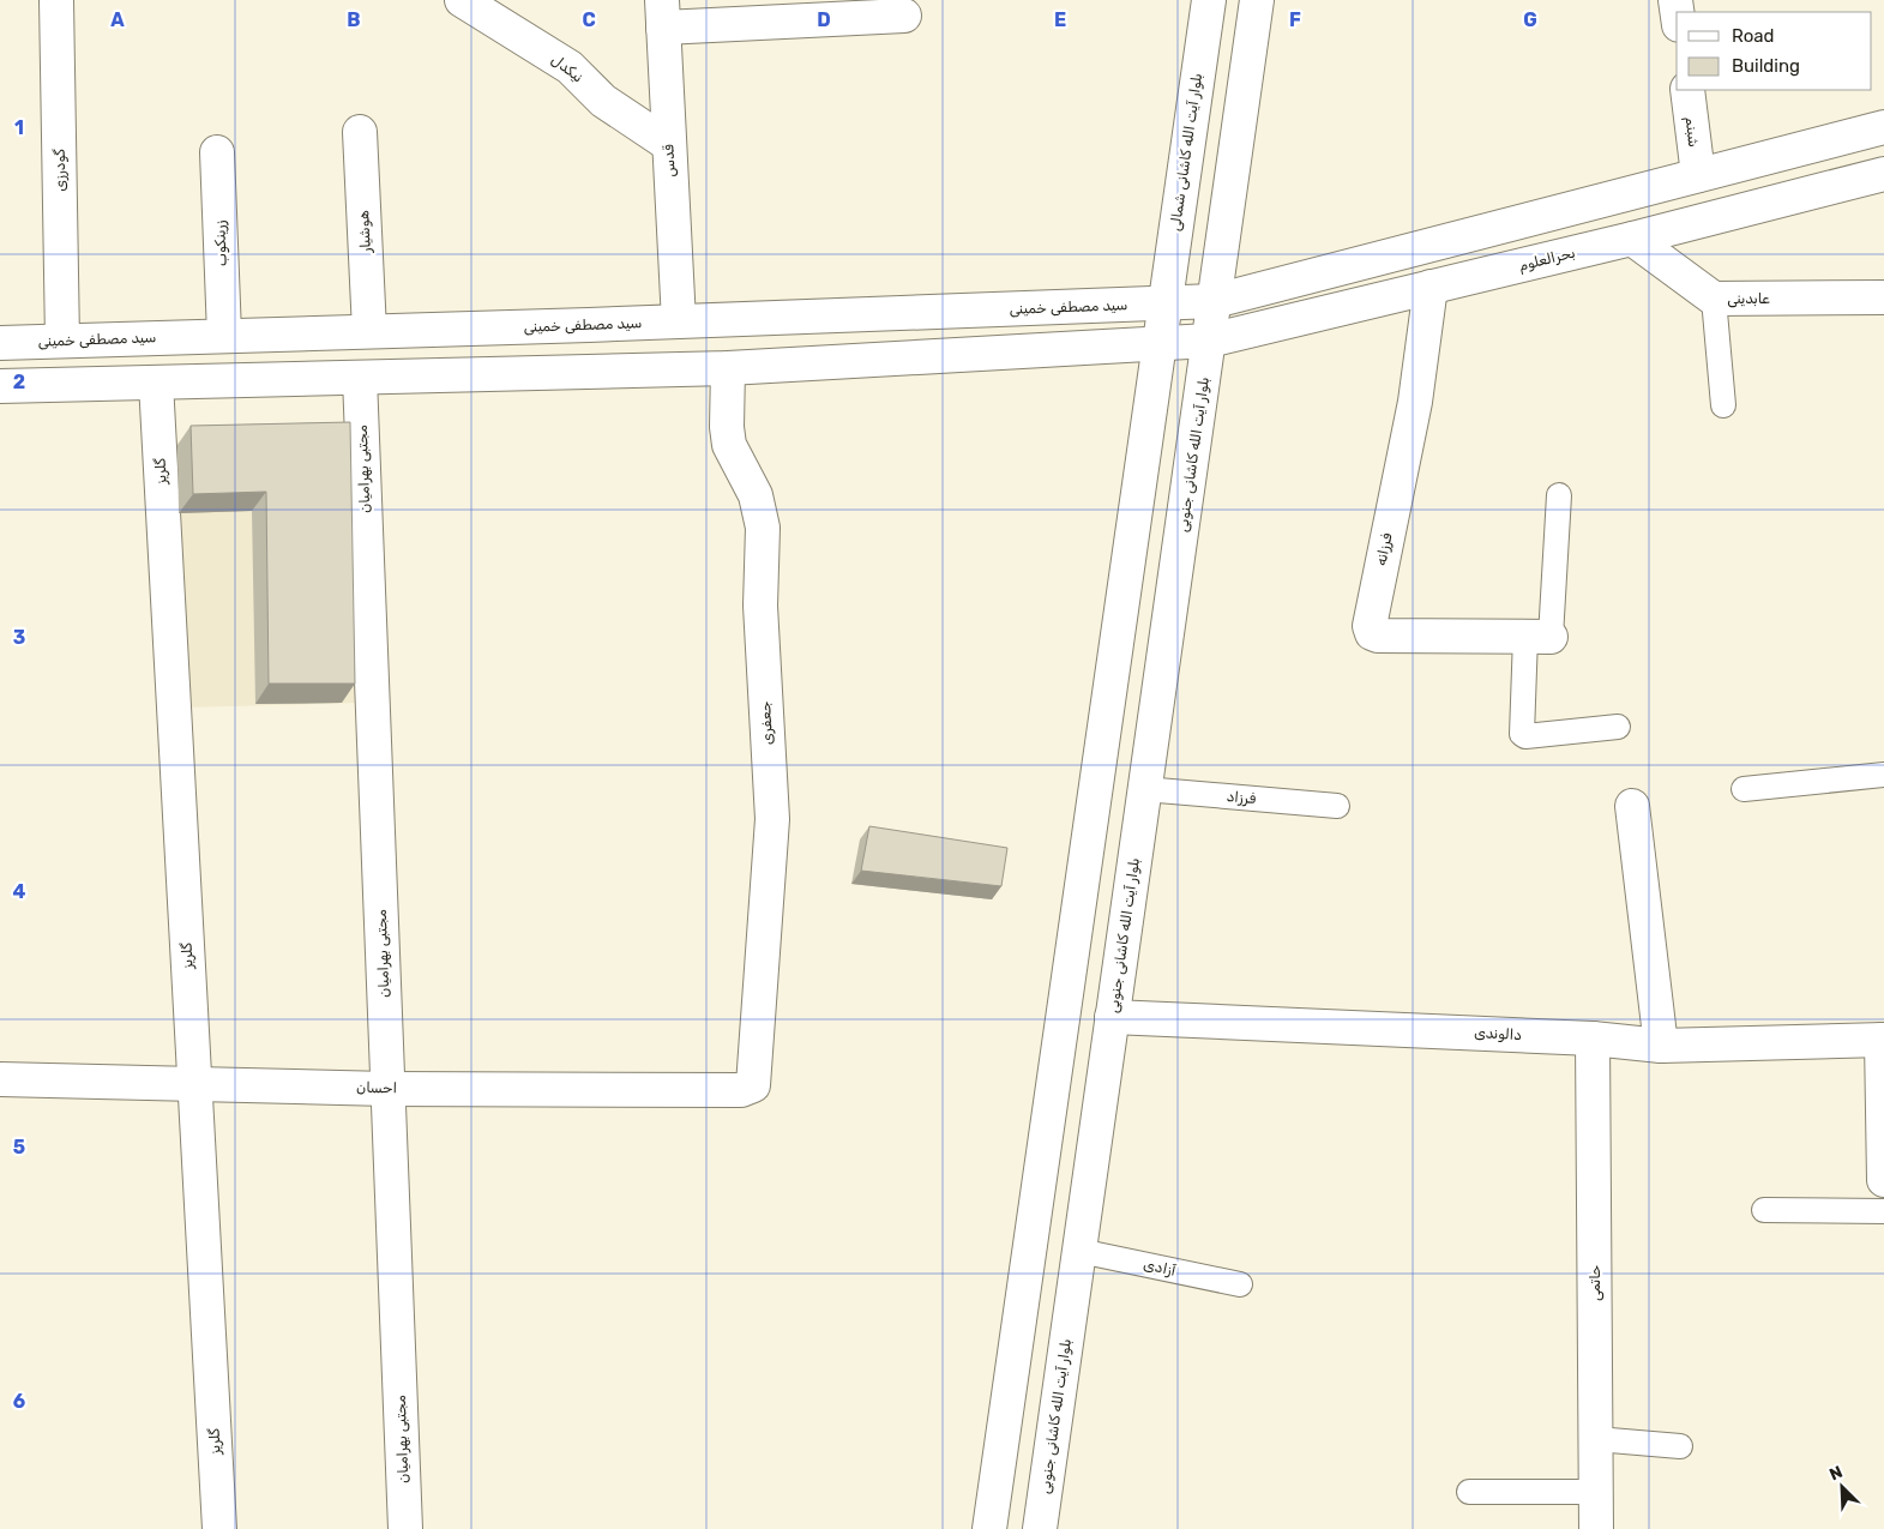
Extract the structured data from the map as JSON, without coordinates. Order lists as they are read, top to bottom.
{
  "streets": {
    "street": [
      "نیکدل",
      "شبنم",
      "بلوار آیت الله کاشانی شمالی",
      "قدس",
      "گودرزی",
      "هوشیار",
      "زرینکوب",
      "بحرالعلوم",
      "عابدینی",
      "سید مصطفی خمینی",
      "بلوار آیت الله کاشانی جنوبی",
      "مجتبی بهرامیان",
      "گلریز",
      "فرزانه",
      "جعفری",
      "دالوندی",
      "احسان",
      "حاتمی"
    ],
    "lane": ["فرزاد", "آزادی"]
  },
  "crossings": [
    ["نیکدل", "قدس"],
    ["بلوار آیت الله کاشانی شمالی", "بحرالعلوم"],
    ["بلوار آیت الله کاشانی شمالی", "سید مصطفی خمینی"],
    ["قدس", "سید مصطفی خمینی"],
    ["گودرزی", "سید مصطفی خمینی"],
    ["هوشیار", "سید مصطفی خمینی"],
    ["زرینکوب", "سید مصطفی خمینی"],
    ["بحرالعلوم", "عابدینی"],
    ["بحرالعلوم", "بلوار آیت الله کاشانی جنوبی"],
    ["بحرالعلوم", "فرزانه"],
    ["سید مصطفی خمینی", "بلوار آیت الله کاشانی جنوبی"],
    ["بلوار آیت الله کاشانی جنوبی", "فرزاد"],
    ["بلوار آیت الله کاشانی جنوبی", "دالوندی"],
    ["بلوار آیت الله کاشانی جنوبی", "آزادی"],
    ["مجتبی بهرامیان", "احسان"],
    ["گلریز", "احسان"],
    ["جعفری", "احسان"],
    ["دالوندی", "حاتمی"]
  ],
  "legend": ["Road", "Building"],
  "north": "top left",
  "grid": {
    "columns": [
      "A",
      "B",
      "C",
      "D",
      "E",
      "F",
      "G"
    ],
    "rows": [
      "1",
      "2",
      "3",
      "4",
      "5",
      "6"
    ]
  }
}
